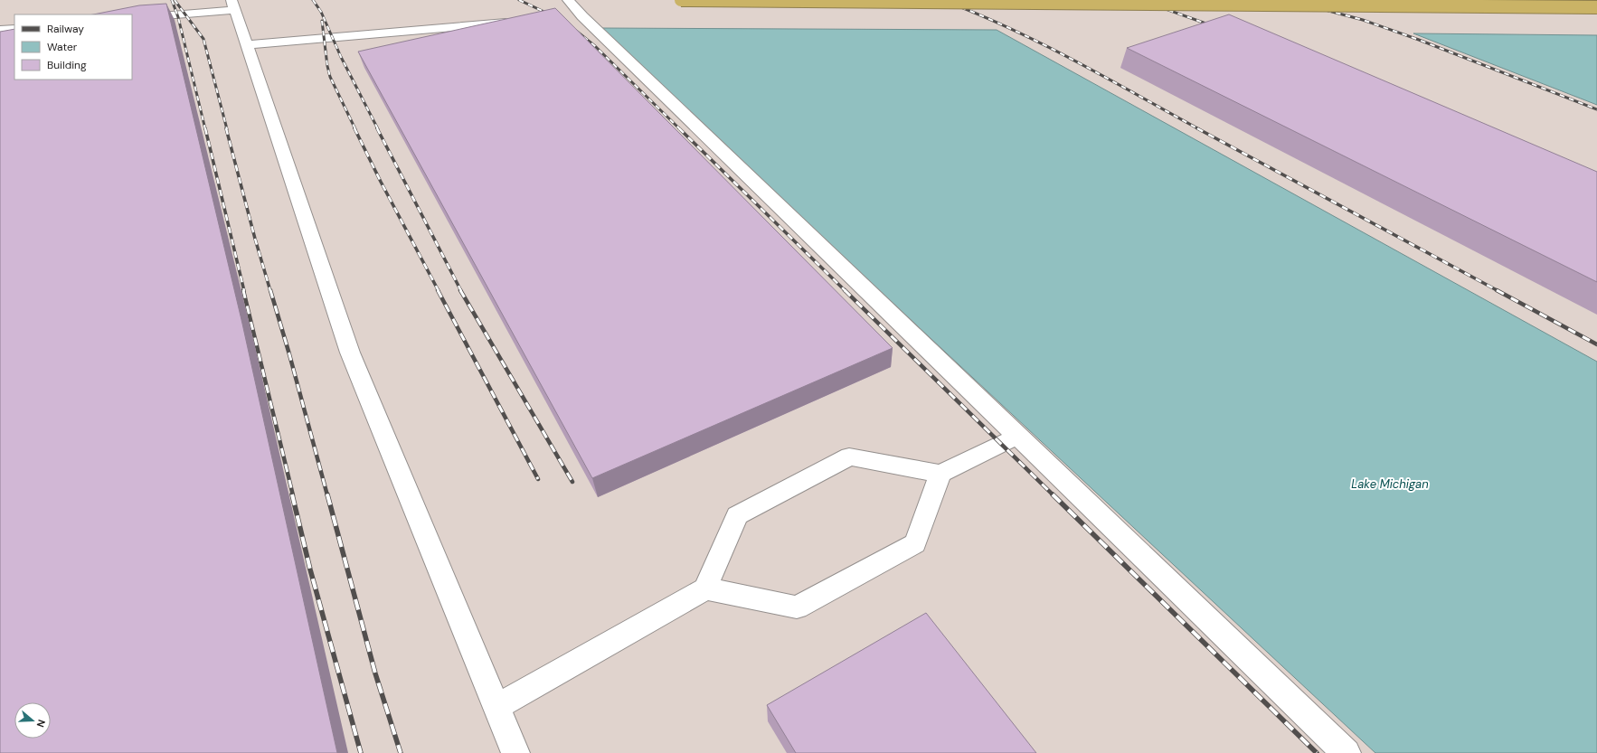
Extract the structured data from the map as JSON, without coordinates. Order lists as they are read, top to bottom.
{
  "water": ["Lake Michigan"],
  "legend": ["Railway", "Water", "Building"],
  "north": "right"
}
